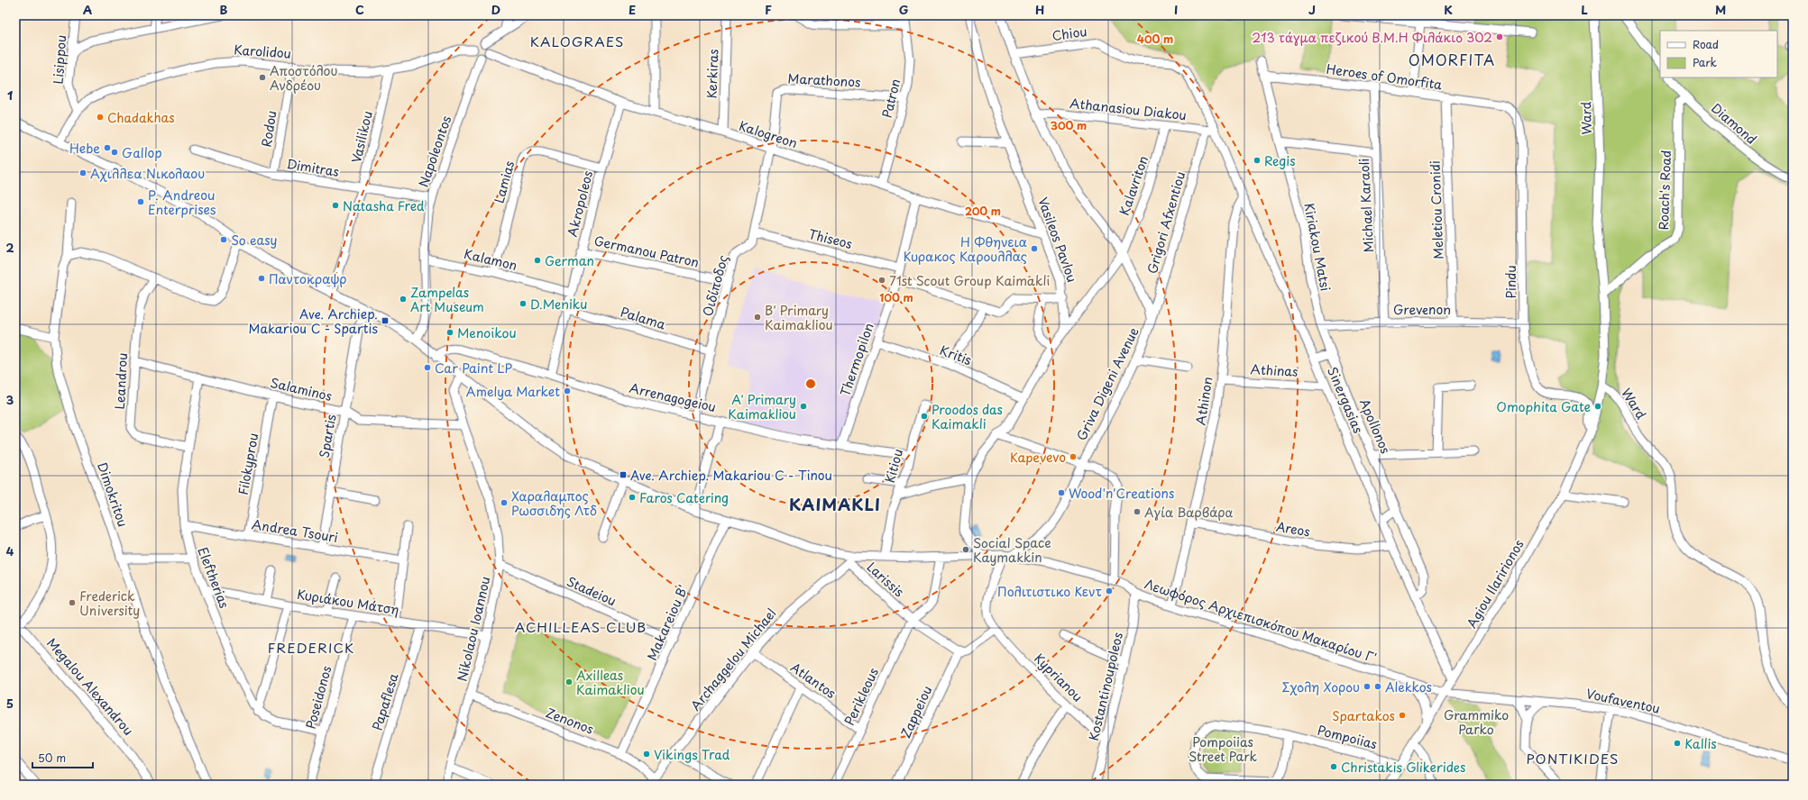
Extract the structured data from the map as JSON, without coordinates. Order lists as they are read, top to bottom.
{
  "streets": {
    "street": [
      "Chiou",
      "Karolidou",
      "Lisippou",
      "Kerkiras",
      "Heroes of Omorfita",
      "Marathonos",
      "Patron",
      "Athanasiou Diakou",
      "Ward",
      "Diamond",
      "Rodou",
      "Kalogreon",
      "Vasilikou",
      "Napoleontos",
      "Dimitras",
      "Lamias",
      "Kalavriton",
      "Roach's Road",
      "Akropoleos",
      "Michael Karaoli",
      "Meletiou Cronidi",
      "Grigori Afxentiou",
      "Thiseos",
      "Vasileos Pavlou",
      "Kiriakou Matsi",
      "Germanou Patron",
      "Kalamon",
      "Pindu",
      "Οιδίποδος",
      "Grevenon",
      "Palama",
      "Kritis",
      "Thermopilon",
      "Athinas",
      "Leandrou",
      "Griva Digeni Avenue",
      "Salaminos",
      "Arrenagogeiou",
      "Sinergasias",
      "Athinon",
      "Apollonos",
      "Spartis",
      "Filokyprou",
      "Kitiou",
      "Dimokritou",
      "Areos",
      "Andrea Tsouri",
      "Eleftherias",
      "Larissis",
      "Agiou Ilaririonos",
      "Stadeiou",
      "Κυριάκου Μάτση",
      "Λεωφόρος Αρχιεπισκόπου Μακαρίου Γ'",
      "Makareiou B'",
      "Nikolaou Ioannou",
      "Archaggelou Michael",
      "Kyprianou",
      "Atlantos",
      "Megalou Alexandrou",
      "Kostantinoupoleos",
      "Perikleous",
      "Poseidonos",
      "Voufaventou",
      "Papaflesa",
      "Zappeiou",
      "Zenonos",
      "Pompoiias"
    ]
  },
  "crossings": [
    ["Chiou", "Athanasiou Diakou"],
    ["Chiou", "Griva Digeni Avenue"],
    ["Chiou", "Sinergasias"],
    ["Karolidou", "Lisippou"],
    ["Karolidou", "Rodou"],
    ["Karolidou", "Kalogreon"],
    ["Karolidou", "Vasilikou"],
    ["Karolidou", "Napoleontos"],
    ["Kerkiras", "Kalogreon"],
    ["Heroes of Omorfita", "Michael Karaoli"],
    ["Heroes of Omorfita", "Meletiou Cronidi"],
    ["Heroes of Omorfita", "Kiriakou Matsi"],
    ["Heroes of Omorfita", "Pindu"],
    ["Marathonos", "Patron"],
    ["Marathonos", "Kalogreon"],
    ["Marathonos", "Οιδίποδος"],
    ["Patron", "Kalogreon"],
    ["Athanasiou Diakou", "Kalavriton"],
    ["Athanasiou Diakou", "Grigori Afxentiou"],
    ["Athanasiou Diakou", "Griva Digeni Avenue"],
    ["Athanasiou Diakou", "Sinergasias"],
    ["Ward", "Roach's Road"],
    ["Ward", "Agiou Ilaririonos"],
    ["Diamond", "Roach's Road"],
    ["Rodou", "Dimitras"],
    ["Kalogreon", "Napoleontos"],
    ["Kalogreon", "Akropoleos"],
    ["Kalogreon", "Vasileos Pavlou"],
    ["Kalogreon", "Οιδίποδος"],
    ["Kalogreon", "Thermopilon"],
    ["Vasilikou", "Dimitras"],
    ["Vasilikou", "Λεωφόρος Αρχιεπισκόπου Μακαρίου Γ'"],
    ["Napoleontos", "Dimitras"],
    ["Napoleontos", "Kalamon"],
    ["Napoleontos", "Λεωφόρος Αρχιεπισκόπου Μακαρίου Γ'"],
    ["Lamias", "Akropoleos"],
    ["Lamias", "Kalamon"],
    ["Kalavriton", "Vasileos Pavlou"],
    ["Kalavriton", "Griva Digeni Avenue"],
    ["Akropoleos", "Germanou Patron"],
    ["Akropoleos", "Kalamon"],
    ["Akropoleos", "Palama"],
    ["Akropoleos", "Arrenagogeiou"],
    ["Michael Karaoli", "Grevenon"],
    ["Meletiou Cronidi", "Grevenon"],
    ["Grigori Afxentiou", "Griva Digeni Avenue"],
    ["Thiseos", "Οιδίποδος"],
    ["Thiseos", "Thermopilon"],
    ["Kiriakou Matsi", "Grevenon"],
    ["Kiriakou Matsi", "Apollonos"],
    ["Germanou Patron", "Οιδίποδος"],
    ["Pindu", "Grevenon"],
    ["Pindu", "Agiou Ilaririonos"],
    ["Οιδίποδος", "Palama"],
    ["Οιδίποδος", "Arrenagogeiou"],
    ["Kritis", "Thermopilon"],
    ["Thermopilon", "Arrenagogeiou"],
    ["Athinas", "Sinergasias"],
    ["Athinas", "Athinon"],
    ["Leandrou", "Salaminos"],
    ["Leandrou", "Eleftherias"],
    ["Griva Digeni Avenue", "Λεωφόρος Αρχιεπισκόπου Μακαρίου Γ'"],
    ["Griva Digeni Avenue", "Kyprianou"],
    ["Salaminos", "Spartis"],
    ["Salaminos", "Filokyprou"],
    ["Salaminos", "Eleftherias"],
    ["Salaminos", "Nikolaou Ioannou"],
    ["Arrenagogeiou", "Kitiou"],
    ["Arrenagogeiou", "Λεωφόρος Αρχιεπισκόπου Μακαρίου Γ'"],
    ["Sinergasias", "Athinon"],
    ["Sinergasias", "Apollonos"],
    ["Sinergasias", "Areos"],
    ["Sinergasias", "Agiou Ilaririonos"],
    ["Athinon", "Areos"],
    ["Athinon", "Λεωφόρος Αρχιεπισκόπου Μακαρίου Γ'"],
    ["Spartis", "Andrea Tsouri"],
    ["Spartis", "Λεωφόρος Αρχιεπισκόπου Μακαρίου Γ'"],
    ["Filokyprou", "Andrea Tsouri"],
    ["Kitiou", "Λεωφόρος Αρχιεπισκόπου Μακαρίου Γ'"],
    ["Andrea Tsouri", "Eleftherias"],
    ["Eleftherias", "Κυριάκου Μάτση"],
    ["Eleftherias", "Poseidonos"],
    ["Larissis", "Λεωφόρος Αρχιεπισκόπου Μακαρίου Γ'"],
    ["Larissis", "Archaggelou Michael"],
    ["Larissis", "Perikleous"],
    ["Larissis", "Zappeiou"],
    ["Agiou Ilaririonos", "Λεωφόρος Αρχιεπισκόπου Μακαρίου Γ'"],
    ["Agiou Ilaririonos", "Voufaventou"],
    ["Agiou Ilaririonos", "Pompoiias"],
    ["Stadeiou", "Makareiou B'"],
    ["Stadeiou", "Nikolaou Ioannou"],
    ["Κυριάκου Μάτση", "Nikolaou Ioannou"],
    ["Κυριάκου Μάτση", "Poseidonos"],
    ["Κυριάκου Μάτση", "Papaflesa"],
    ["Λεωφόρος Αρχιεπισκόπου Μακαρίου Γ'", "Makareiou B'"],
    ["Λεωφόρος Αρχιεπισκόπου Μακαρίου Γ'", "Nikolaou Ioannou"],
    ["Λεωφόρος Αρχιεπισκόπου Μακαρίου Γ'", "Archaggelou Michael"],
    ["Λεωφόρος Αρχιεπισκόπου Μακαρίου Γ'", "Kyprianou"],
    ["Λεωφόρος Αρχιεπισκόπου Μακαρίου Γ'", "Kostantinoupoleos"],
    ["Λεωφόρος Αρχιεπισκόπου Μακαρίου Γ'", "Voufaventou"],
    ["Makareiou B'", "Zenonos"],
    ["Nikolaou Ioannou", "Zenonos"],
    ["Archaggelou Michael", "Atlantos"],
    ["Archaggelou Michael", "Zenonos"],
    ["Kyprianou", "Kostantinoupoleos"],
    ["Atlantos", "Perikleous"]
  ],
  "districts": [
    "KALOGRAES",
    "OMORFITA",
    "KAIMAKLI",
    "ACHILLEAS CLUB",
    "FREDERICK",
    "PONTIKIDES"
  ],
  "parks": ["Grammiko Parko", "Pompoiias Street Park"],
  "places": {
    "other": [
      "213 τάγμα πεζικού B.M.H Φιλάκιο 302",
      "Αποστόλου Ανδρέου",
      "Chadakhas",
      "Hebe",
      "Gallop",
      "Regis",
      "Αχιλλεα Νικολαου",
      "P. Andreou Enterprises",
      "Natasha Fred",
      "So easy",
      "Η Φθηνεια Κυρακος Καρουλλας",
      "German",
      "Παντοκραψρ",
      "71st Scout Group Kaimakli",
      "Zampelas Art Museum",
      "D.Meniku",
      "B' Primary Kaimakliou",
      "Menoikou",
      "Car Paint LP",
      "Amelya Market",
      "A' Primary Kaimakliou",
      "Omophita Gate",
      "Proodos das Kaimakli",
      "Kapevevo",
      "Wood'n'Creations",
      "Faros Catering",
      "Χαραλαμπος Ρωσσιδης Λτδ",
      "Αγία Βαρβάρα",
      "Social Space Kaymakkin",
      "Πολιτιστικο Κεντ",
      "Frederick University",
      "Axilleas Kaimakliou",
      "Σχολη Χορου",
      "Alekkos",
      "Spartakos",
      "Kallis",
      "Vikings Trad",
      "Christakis Glikerides"
    ],
    "transit": ["Ave. Archiep. Makariou C - Spartis", "Ave. Archiep. Makariou C - Tinou"]
  },
  "legend": ["Road", "Park"],
  "scale_bar": "50 m",
  "grid": {
    "columns": [
      "A",
      "B",
      "C",
      "D",
      "E",
      "F",
      "G",
      "H",
      "I",
      "J",
      "K",
      "L",
      "M"
    ],
    "rows": [
      "1",
      "2",
      "3",
      "4",
      "5"
    ]
  },
  "rings": [
    "400 m",
    "300 m",
    "200 m",
    "100 m"
  ]
}
